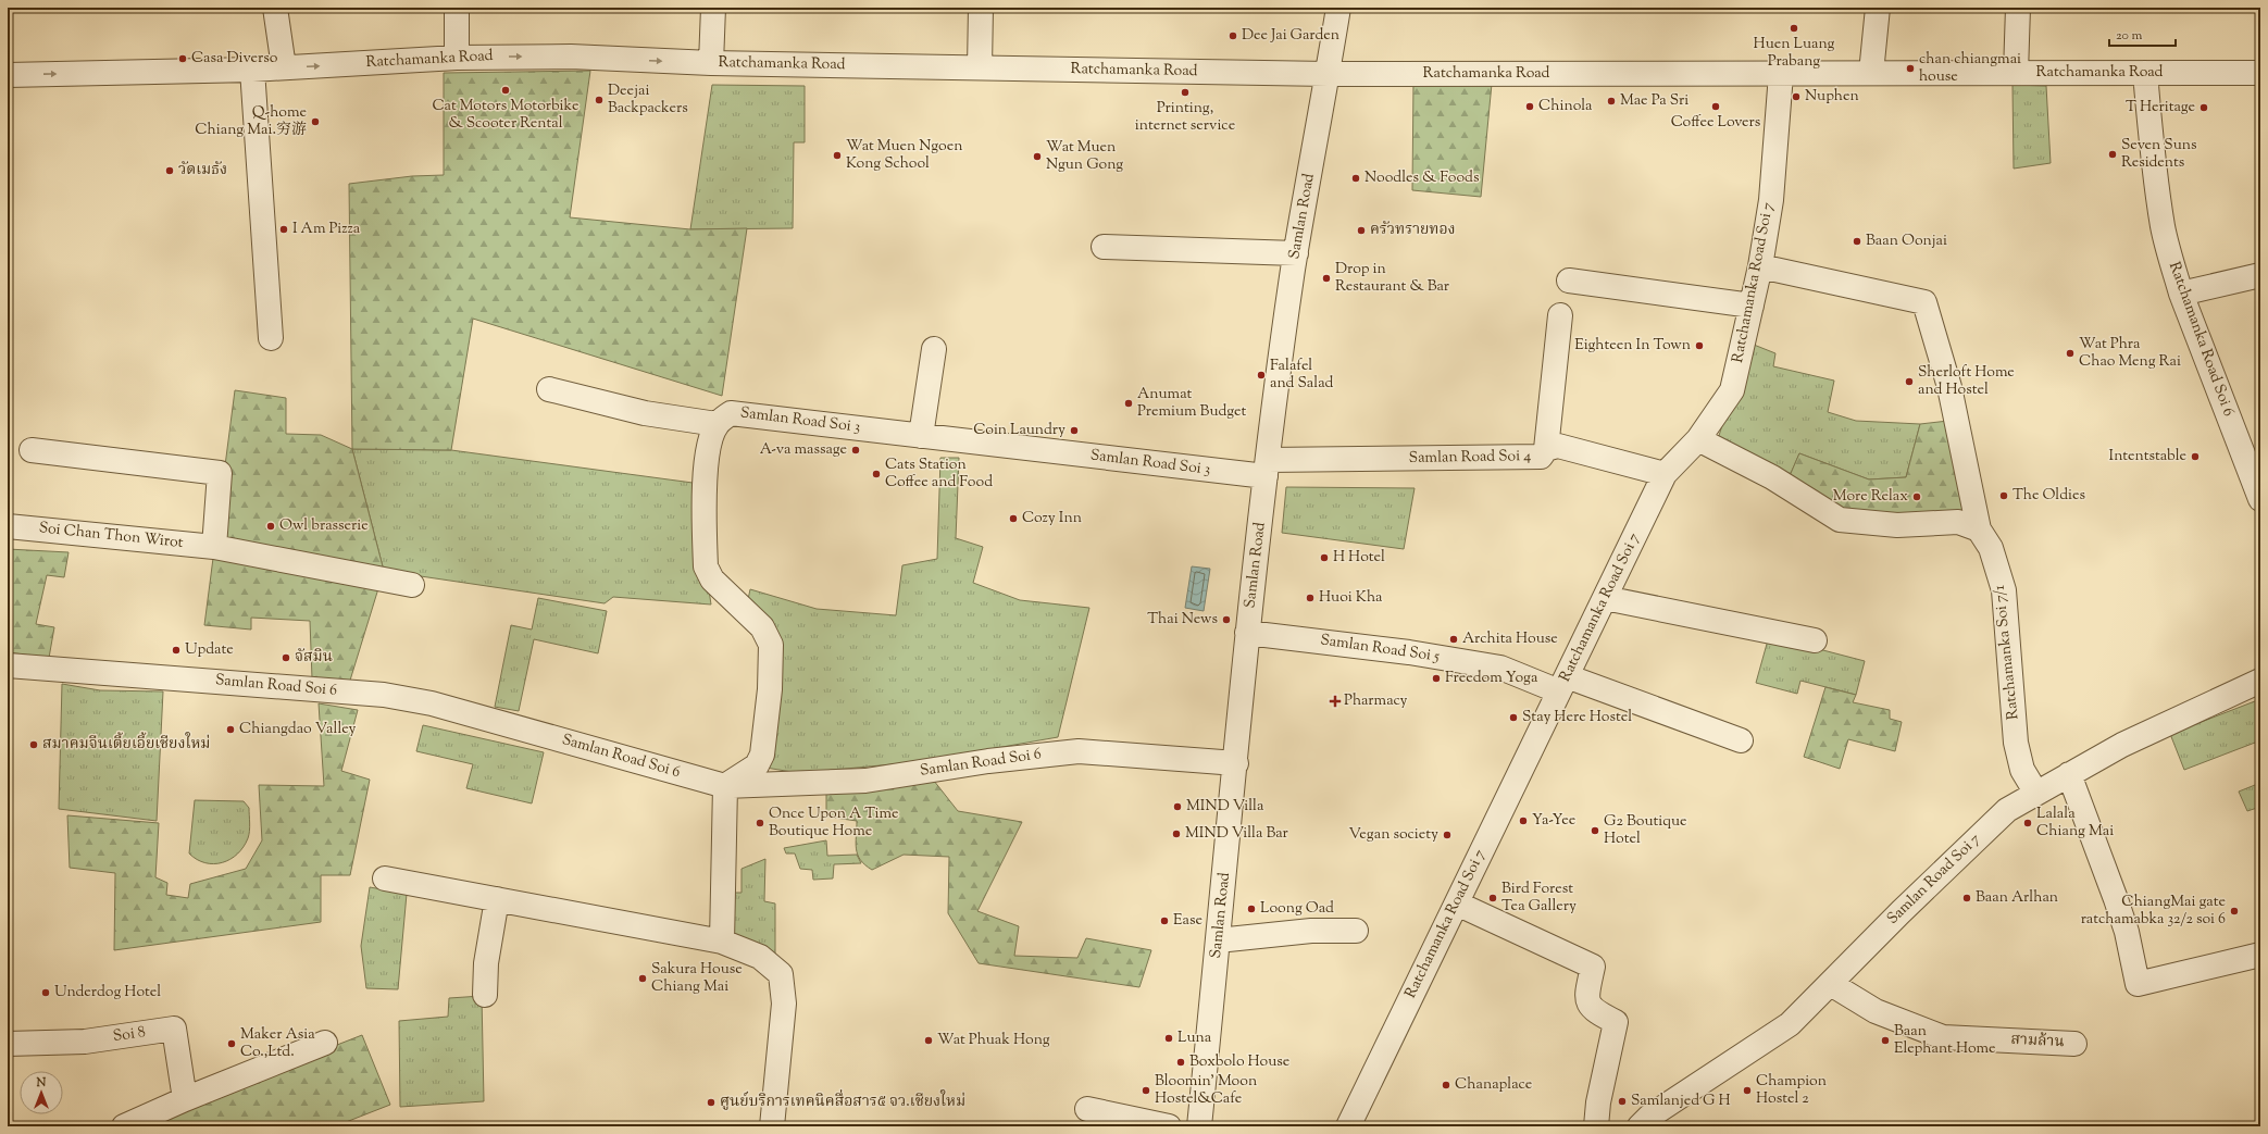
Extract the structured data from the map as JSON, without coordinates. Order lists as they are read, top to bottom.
{
  "streets": {
    "street": [
      "Ratchamanka Road",
      "Samlan Road",
      "Ratchamanka Road Soi 7",
      "Ratchamanka Road Soi 6",
      "Samlan Road Soi 3",
      "Samlan Road Soi 4",
      "Soi Chan Thon Wirot",
      "Samlan Road Soi 5",
      "Ratchamanka Soi 7/1",
      "Samlan Road Soi 6",
      "Samlan Road Soi 7",
      "Soi 8",
      "สามล้าน"
    ]
  },
  "crossings": [
    ["Ratchamanka Road", "Samlan Road"],
    ["Ratchamanka Road", "Ratchamanka Road Soi 7"],
    ["Ratchamanka Road", "Ratchamanka Road Soi 6"],
    ["Samlan Road", "Samlan Road Soi 3"],
    ["Samlan Road", "Samlan Road Soi 4"],
    ["Samlan Road", "Samlan Road Soi 5"],
    ["Samlan Road", "Samlan Road Soi 6"],
    ["Ratchamanka Road Soi 7", "Samlan Road Soi 4"],
    ["Ratchamanka Road Soi 7", "Samlan Road Soi 5"],
    ["Samlan Road Soi 3", "Samlan Road Soi 4"],
    ["Samlan Road Soi 3", "Samlan Road Soi 6"],
    ["Ratchamanka Soi 7/1", "Samlan Road Soi 7"],
    ["Samlan Road Soi 7", "สามล้าน"]
  ],
  "places": {
    "other": [
      "Huen Luang Prabang",
      "Dee Jai Garden",
      "Casa Diverso",
      "chan chiangmai house",
      "Cat Motors Motorbike & Scooter Rental",
      "Printing, internet service",
      "Nuphen",
      "Deejai Backpackers",
      "Mae Pa Sri",
      "Chinola",
      "Coffee Lovers",
      "T Heritage",
      "Q-home Chiang Mai.穷游",
      "Seven Suns Residents",
      "Wat Muen Ngoen Kong School",
      "Wat Muen Ngun Gong",
      "วัดเมธัง",
      "Noodles & Foods",
      "I Am Pizza",
      "ครัวทรายทอง",
      "Baan Oonjai",
      "Drop in Restaurant & Bar",
      "Eighteen In Town",
      "Wat Phra Chao Meng Rai",
      "Falafel and Salad",
      "Sherloft Home and Hostel",
      "Anumat Premium Budget",
      "Coin Laundry",
      "A-va massage",
      "Intentstable",
      "Cats Station Coffee and Food",
      "The Oldies",
      "More Relax",
      "Cozy Inn",
      "Owl brasserie",
      "H Hotel",
      "Huoi Kha",
      "Thai News",
      "Archita House",
      "Update",
      "จัสมิน",
      "Freedom Yoga",
      "Stay Here Hostel",
      "Chiangdao Valley",
      "สมาคมจีนเตี้ยเอี้ยเชียงใหม่",
      "MIND Villa",
      "Ya-Yee",
      "Once Upon A Time Boutique Home",
      "Lalala Chiang Mai",
      "G2 Boutique Hotel",
      "MIND Villa Bar",
      "Vegan society",
      "Bird Forest Tea Gallery",
      "Baan Arlhan",
      "Loong Oad",
      "ChiangMai gate ratchamabka 32/2 soi 6",
      "Ease",
      "Sakura House Chiang Mai",
      "Underdog Hotel",
      "Luna",
      "Wat Phuak Hong",
      "Baan Elephant Home",
      "Maker Asia Co.,Ltd.",
      "Boxbolo House",
      "Chanaplace",
      "Bloomin' Moon Hostel&Cafe",
      "Champion Hostel 2",
      "Samlanjed G H",
      "ศูนย์บริการเทคนิคสื่อสาร๕ จว.เชียงใหม่"
    ],
    "health": ["Pharmacy"]
  },
  "scale_bar": "20 m",
  "north": "top"
}
